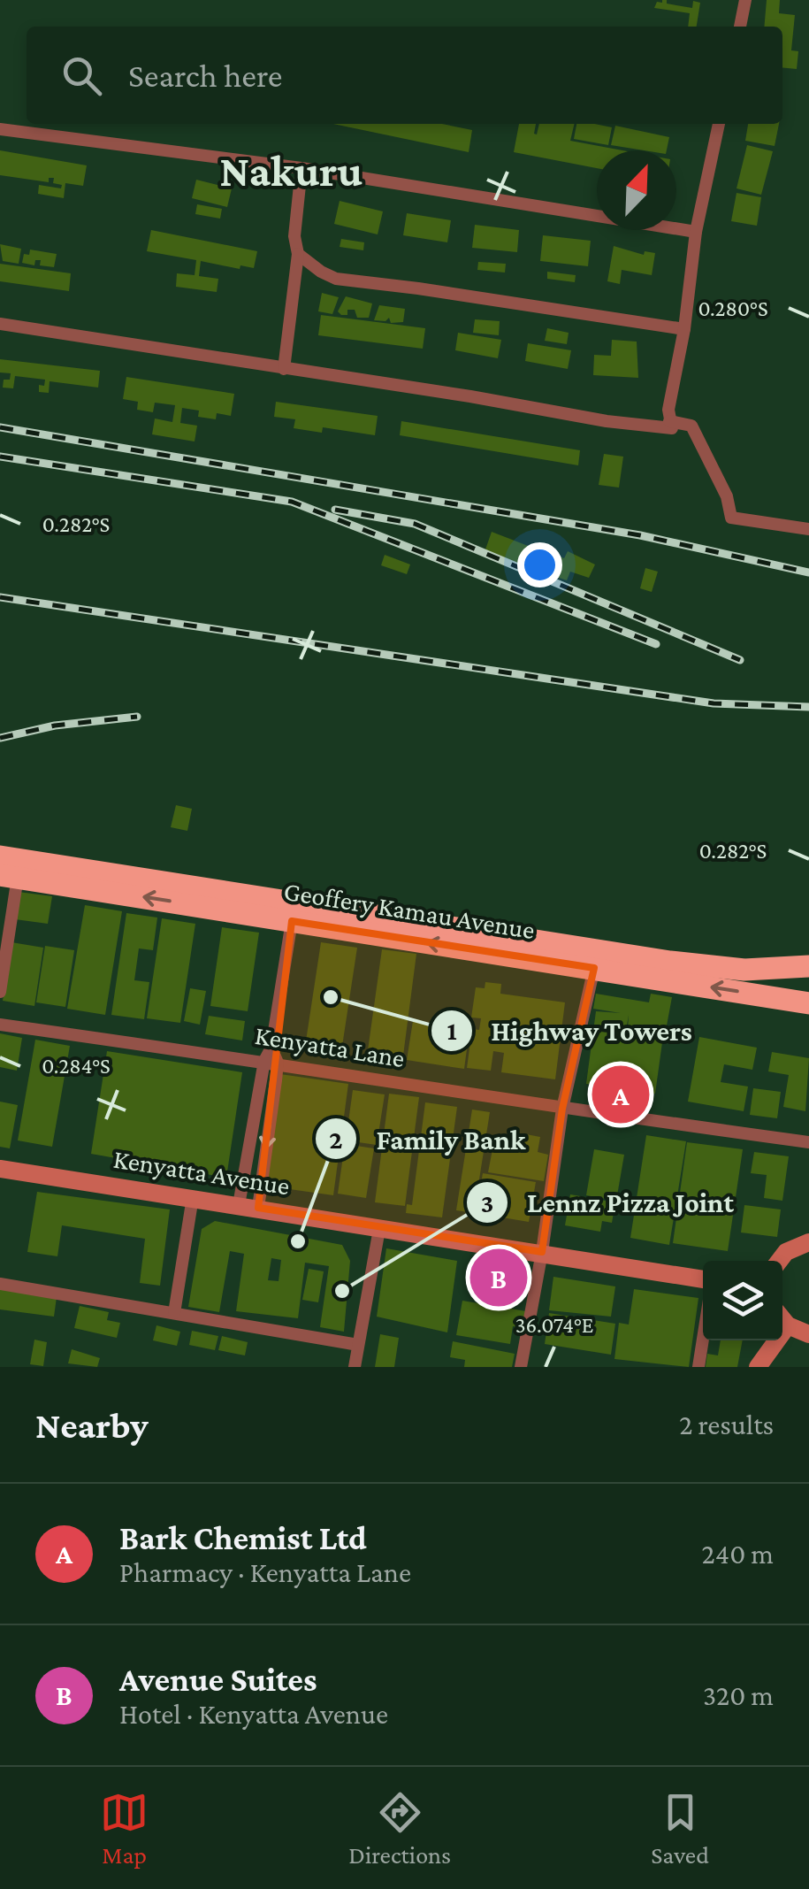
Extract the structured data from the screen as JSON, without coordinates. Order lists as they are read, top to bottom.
{
  "streets": {
    "highway": ["Geoffery Kamau Avenue"],
    "street": ["Kenyatta Lane", "Kenyatta Avenue"]
  },
  "districts": ["Nakuru"],
  "places": ["Highway Towers", "Family Bank", "Lennz Pizza Joint"],
  "north": "top right",
  "page": {
    "search": "Search here",
    "pins": ["A", "B"],
    "heading": ["Nearby", "2 results"],
    "list": [
      {
        "mark": "A",
        "name": "Bark Chemist Ltd",
        "note": "Pharmacy · Kenyatta Lane",
        "value": "240 m"
      },
      {
        "mark": "B",
        "name": "Avenue Suites",
        "note": "Hotel · Kenyatta Avenue",
        "value": "320 m"
      }
    ],
    "nav": ["Map", "Directions", "Saved"]
  },
  "coordinates": [
    "0.280°S",
    "0.282°S",
    "0.284°S",
    "36.074°E"
  ]
}
